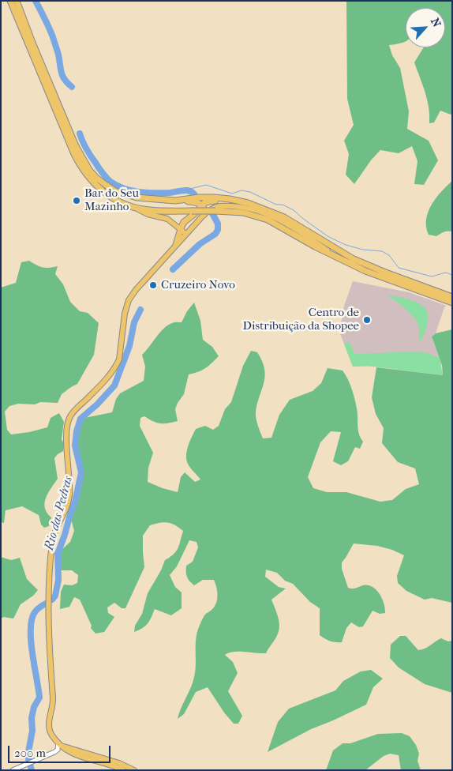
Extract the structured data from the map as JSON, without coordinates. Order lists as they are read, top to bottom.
{
  "water": ["Rio das Pedras"],
  "places": ["Bar do Seu Mazinho", "Cruzeiro Novo", "Centro de Distribuição da Shopee"],
  "scale_bar": "200 m",
  "north": "top right"
}
